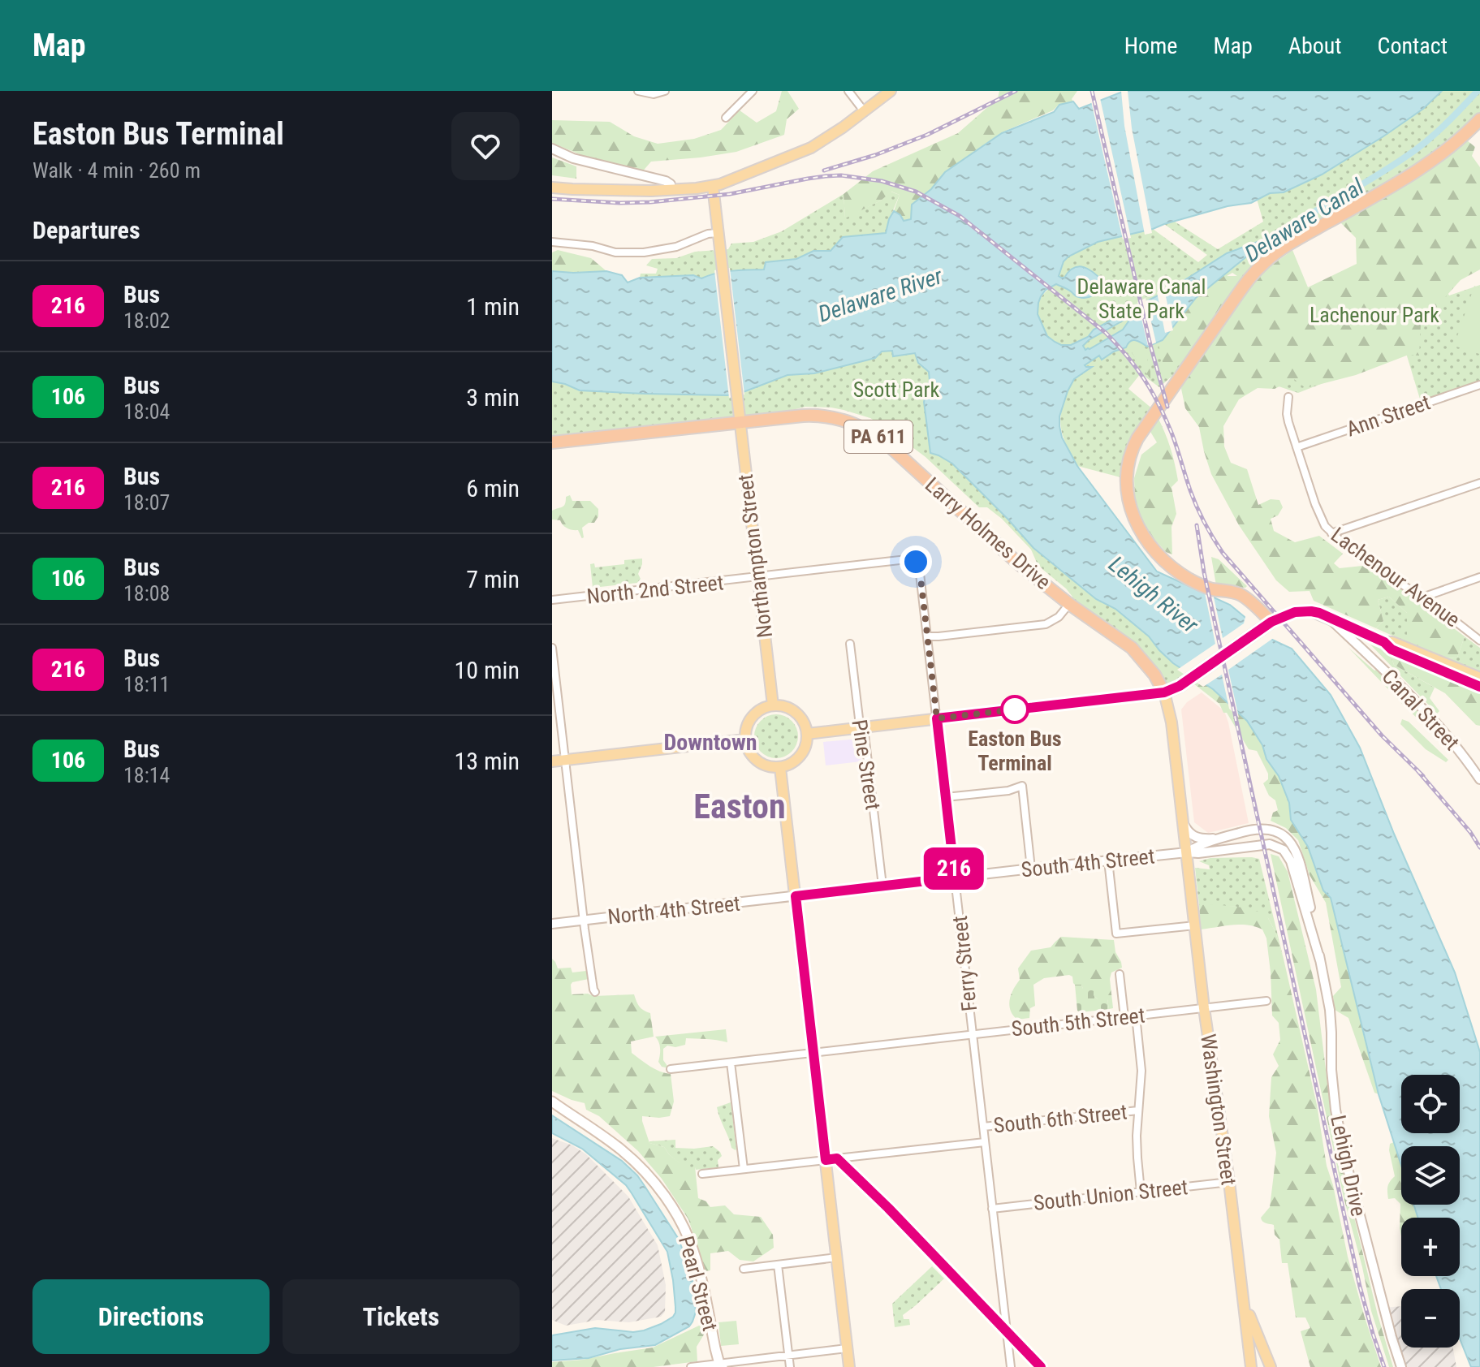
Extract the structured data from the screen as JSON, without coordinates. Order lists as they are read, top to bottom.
{
  "streets": {
    "highway": ["PA 611", "Larry Holmes Drive"],
    "main road": ["Northampton Street", "Washington Street", "Pearl Street"],
    "street": [
      "Ann Street",
      "Lachenour Avenue",
      "North 2nd Street",
      "Canal Street",
      "Pine Street",
      "South 4th Street",
      "North 4th Street",
      "Ferry Street",
      "South 5th Street",
      "South 6th Street",
      "Lehigh Drive",
      "South Union Street"
    ]
  },
  "crossings": [
    ["Ann Street", "Lachenour Avenue"],
    ["Larry Holmes Drive", "Northampton Street"],
    ["Larry Holmes Drive", "South 4th Street"],
    ["Larry Holmes Drive", "Washington Street"],
    ["Larry Holmes Drive", "Lehigh Drive"],
    ["Northampton Street", "North 2nd Street"],
    ["North 2nd Street", "Ferry Street"],
    ["Pine Street", "South 4th Street"],
    ["South 4th Street", "North 4th Street"],
    ["South 4th Street", "Ferry Street"],
    ["South 4th Street", "Washington Street"],
    ["South 4th Street", "Lehigh Drive"],
    ["Ferry Street", "South 5th Street"],
    ["Ferry Street", "South 6th Street"],
    ["Ferry Street", "South Union Street"],
    ["South 5th Street", "Washington Street"],
    ["Washington Street", "Lehigh Drive"],
    ["Washington Street", "South Union Street"]
  ],
  "districts": ["Downtown", "Easton"],
  "water": ["Delaware Canal", "Delaware River", "Lehigh River"],
  "parks": ["Delaware Canal State Park", "Lachenour Park", "Scott Park"],
  "places": ["Easton Bus Terminal"],
  "lines": ["bus line 216"],
  "page": {
    "header": "Map",
    "nav": [
      "Home",
      "Map",
      "About",
      "Contact"
    ],
    "heading": [
      ["Easton Bus Terminal", "Walk · 4 min · 260 m"],
      "Departures"
    ],
    "on_map": "216",
    "list": [
      {
        "mark": "216",
        "name": "Bus",
        "note": "18:02",
        "value": "1 min"
      },
      {
        "mark": "106",
        "name": "Bus",
        "note": "18:04",
        "value": "3 min"
      },
      {
        "mark": "216",
        "name": "Bus",
        "note": "18:07",
        "value": "6 min"
      },
      {
        "mark": "106",
        "name": "Bus",
        "note": "18:08",
        "value": "7 min"
      },
      {
        "mark": "216",
        "name": "Bus",
        "note": "18:11",
        "value": "10 min"
      },
      {
        "mark": "106",
        "name": "Bus",
        "note": "18:14",
        "value": "13 min"
      }
    ],
    "map_buttons": ["+", "−"],
    "buttons": ["Directions", "Tickets"]
  }
}
